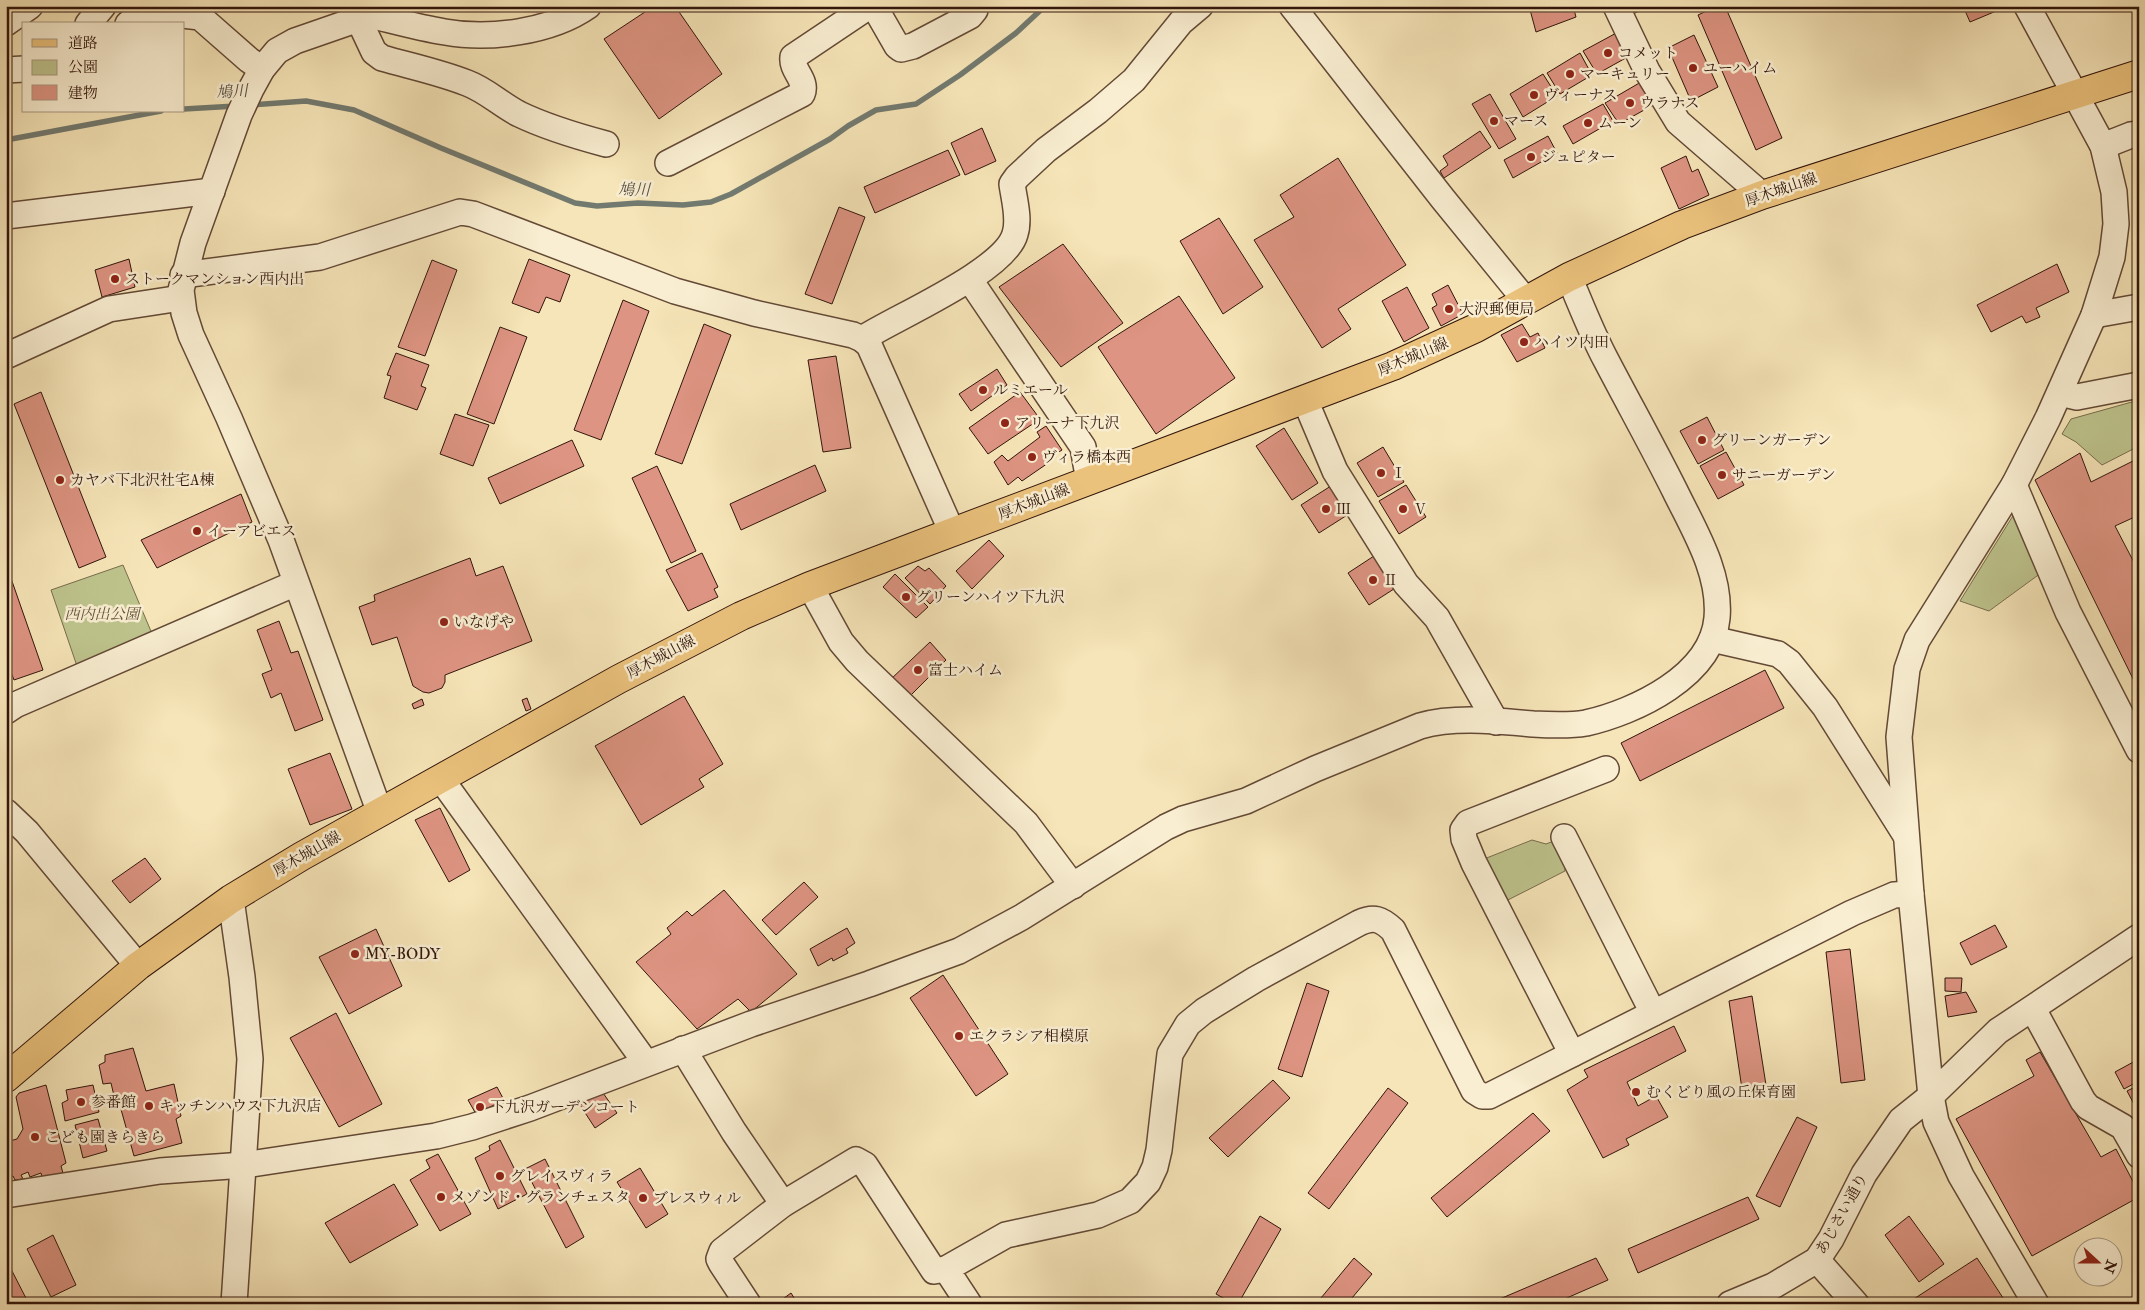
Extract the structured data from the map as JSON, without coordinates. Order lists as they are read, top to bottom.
{
  "streets": {
    "main road": ["厚木城山線"],
    "street": ["あじさい通り"]
  },
  "water": ["鳩川"],
  "parks": ["西内出公園"],
  "places": [
    "コメット",
    "ユーハイム",
    "マーキュリー",
    "ヴィーナス",
    "ウラナス",
    "マース",
    "ムーン",
    "ジュピター",
    "ストークマンション西内出",
    "大沢郵便局",
    "ハイツ内田",
    "ルミエール",
    "アリーナ下九沢",
    "グリーンガーデン",
    "ヴィラ橋本西",
    "Ⅰ",
    "サニーガーデン",
    "カヤバ下北沢社宅A棟",
    "Ⅲ",
    "Ⅴ",
    "イーアビエス",
    "Ⅱ",
    "グリーンハイツ下九沢",
    "いなげや",
    "富士ハイム",
    "MY-BODY",
    "エクラシア相模原",
    "むくどり風の丘保育園",
    "参番館",
    "キッチンハウス下九沢店",
    "下九沢ガーデンコート",
    "こども園きらきら",
    "グレイスヴィラ",
    "メゾンド・グランチェスタ",
    "ブレスウィル"
  ],
  "legend": ["道路", "公園", "建物"],
  "north": "right"
}
